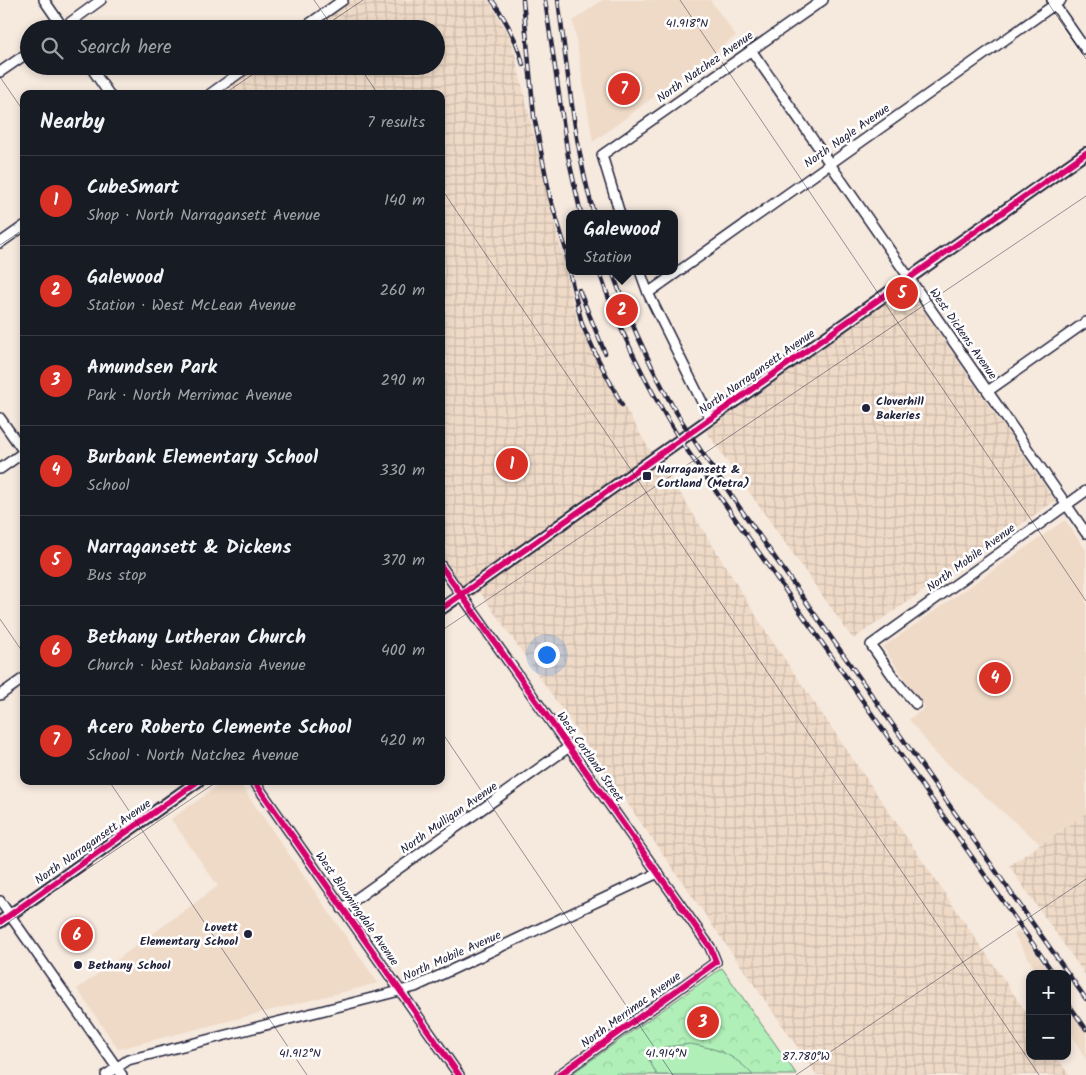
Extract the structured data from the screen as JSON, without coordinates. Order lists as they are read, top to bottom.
{
  "streets": {
    "street": [
      "North Natchez Avenue",
      "North Nagle Avenue",
      "West Dickens Avenue",
      "North Narragansett Avenue",
      "North Mobile Avenue",
      "West Cortland Street",
      "North Mulligan Avenue",
      "West Bloomingdale Avenue",
      "North Merrimac Avenue"
    ]
  },
  "crossings": [
    ["North Natchez Avenue", "West Dickens Avenue"],
    ["North Nagle Avenue", "West Dickens Avenue"],
    ["West Dickens Avenue", "North Narragansett Avenue"],
    ["West Dickens Avenue", "North Mobile Avenue"],
    ["North Narragansett Avenue", "West Cortland Street"],
    ["North Mobile Avenue", "West Cortland Street"],
    ["North Mobile Avenue", "West Bloomingdale Avenue"],
    ["West Cortland Street", "North Mulligan Avenue"],
    ["West Cortland Street", "North Merrimac Avenue"],
    ["North Mulligan Avenue", "West Bloomingdale Avenue"]
  ],
  "places": {
    "other": ["Cloverhill Bakeries", "Lovett Elementary School", "Bethany School"],
    "transit": ["Narragansett & Cortland (Metra)"]
  },
  "page": {
    "search": "Search here",
    "pins": [
      "7",
      "5",
      "2",
      "1",
      "4",
      "6",
      "3"
    ],
    "heading": ["Nearby", "7 results"],
    "list": [
      {
        "mark": "1",
        "name": "CubeSmart",
        "note": "Shop · North Narragansett Avenue",
        "value": "140 m"
      },
      {
        "mark": "2",
        "name": "Galewood",
        "note": "Station · West McLean Avenue",
        "value": "260 m"
      },
      {
        "mark": "3",
        "name": "Amundsen Park",
        "note": "Park · North Merrimac Avenue",
        "value": "290 m"
      },
      {
        "mark": "4",
        "name": "Burbank Elementary School",
        "note": "School",
        "value": "330 m"
      },
      {
        "mark": "5",
        "name": "Narragansett & Dickens",
        "note": "Bus stop",
        "value": "370 m"
      },
      {
        "mark": "6",
        "name": "Bethany Lutheran Church",
        "note": "Church · West Wabansia Avenue",
        "value": "400 m"
      },
      {
        "mark": "7",
        "name": "Acero Roberto Clemente School",
        "note": "School · North Natchez Avenue",
        "value": "420 m"
      }
    ],
    "popup": ["Galewood", "Station"],
    "map_buttons": ["+", "−"]
  },
  "coordinates": [
    "41.918°N",
    "41.912°N",
    "41.914°N",
    "87.780°W"
  ]
}
